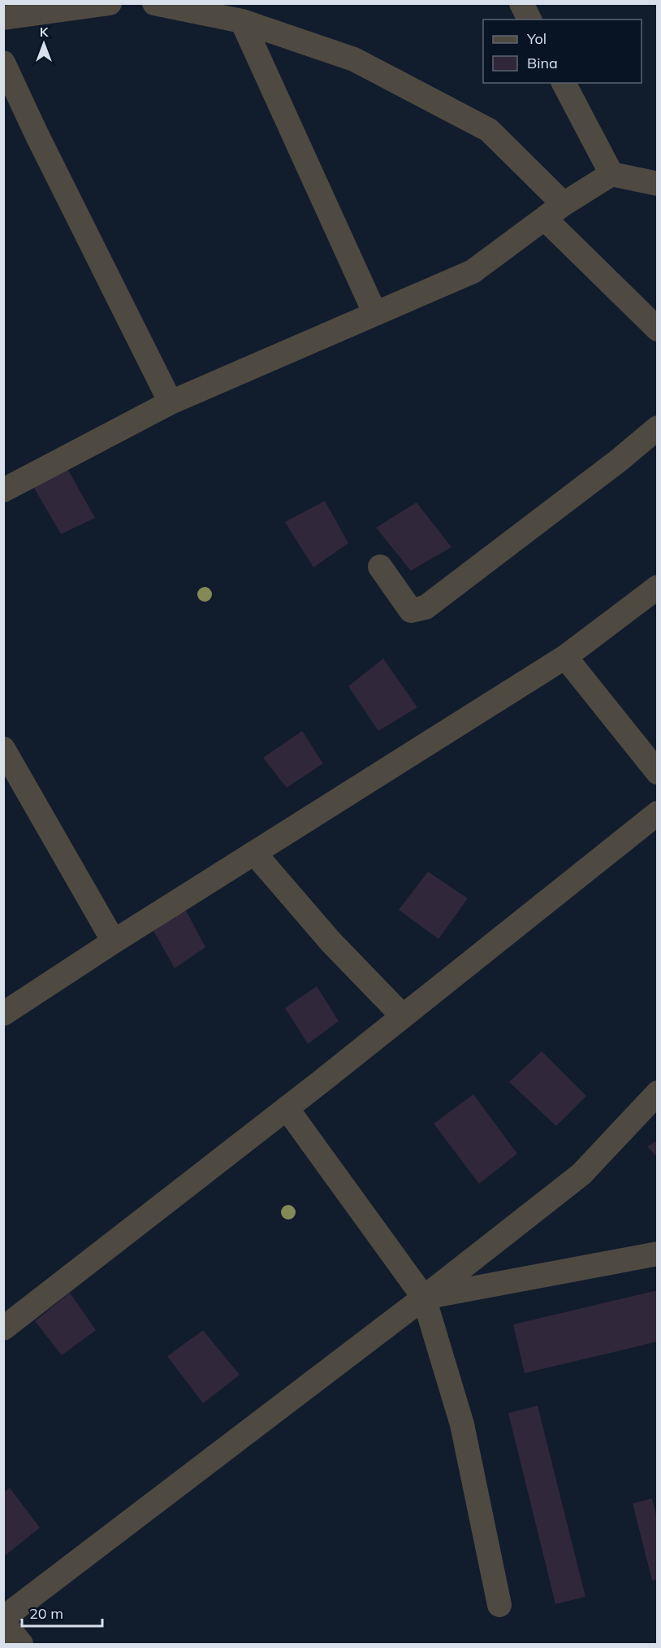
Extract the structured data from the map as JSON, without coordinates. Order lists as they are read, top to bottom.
{
  "legend": ["Yol", "Bina"],
  "scale_bar": "20 m",
  "north": "top"
}
